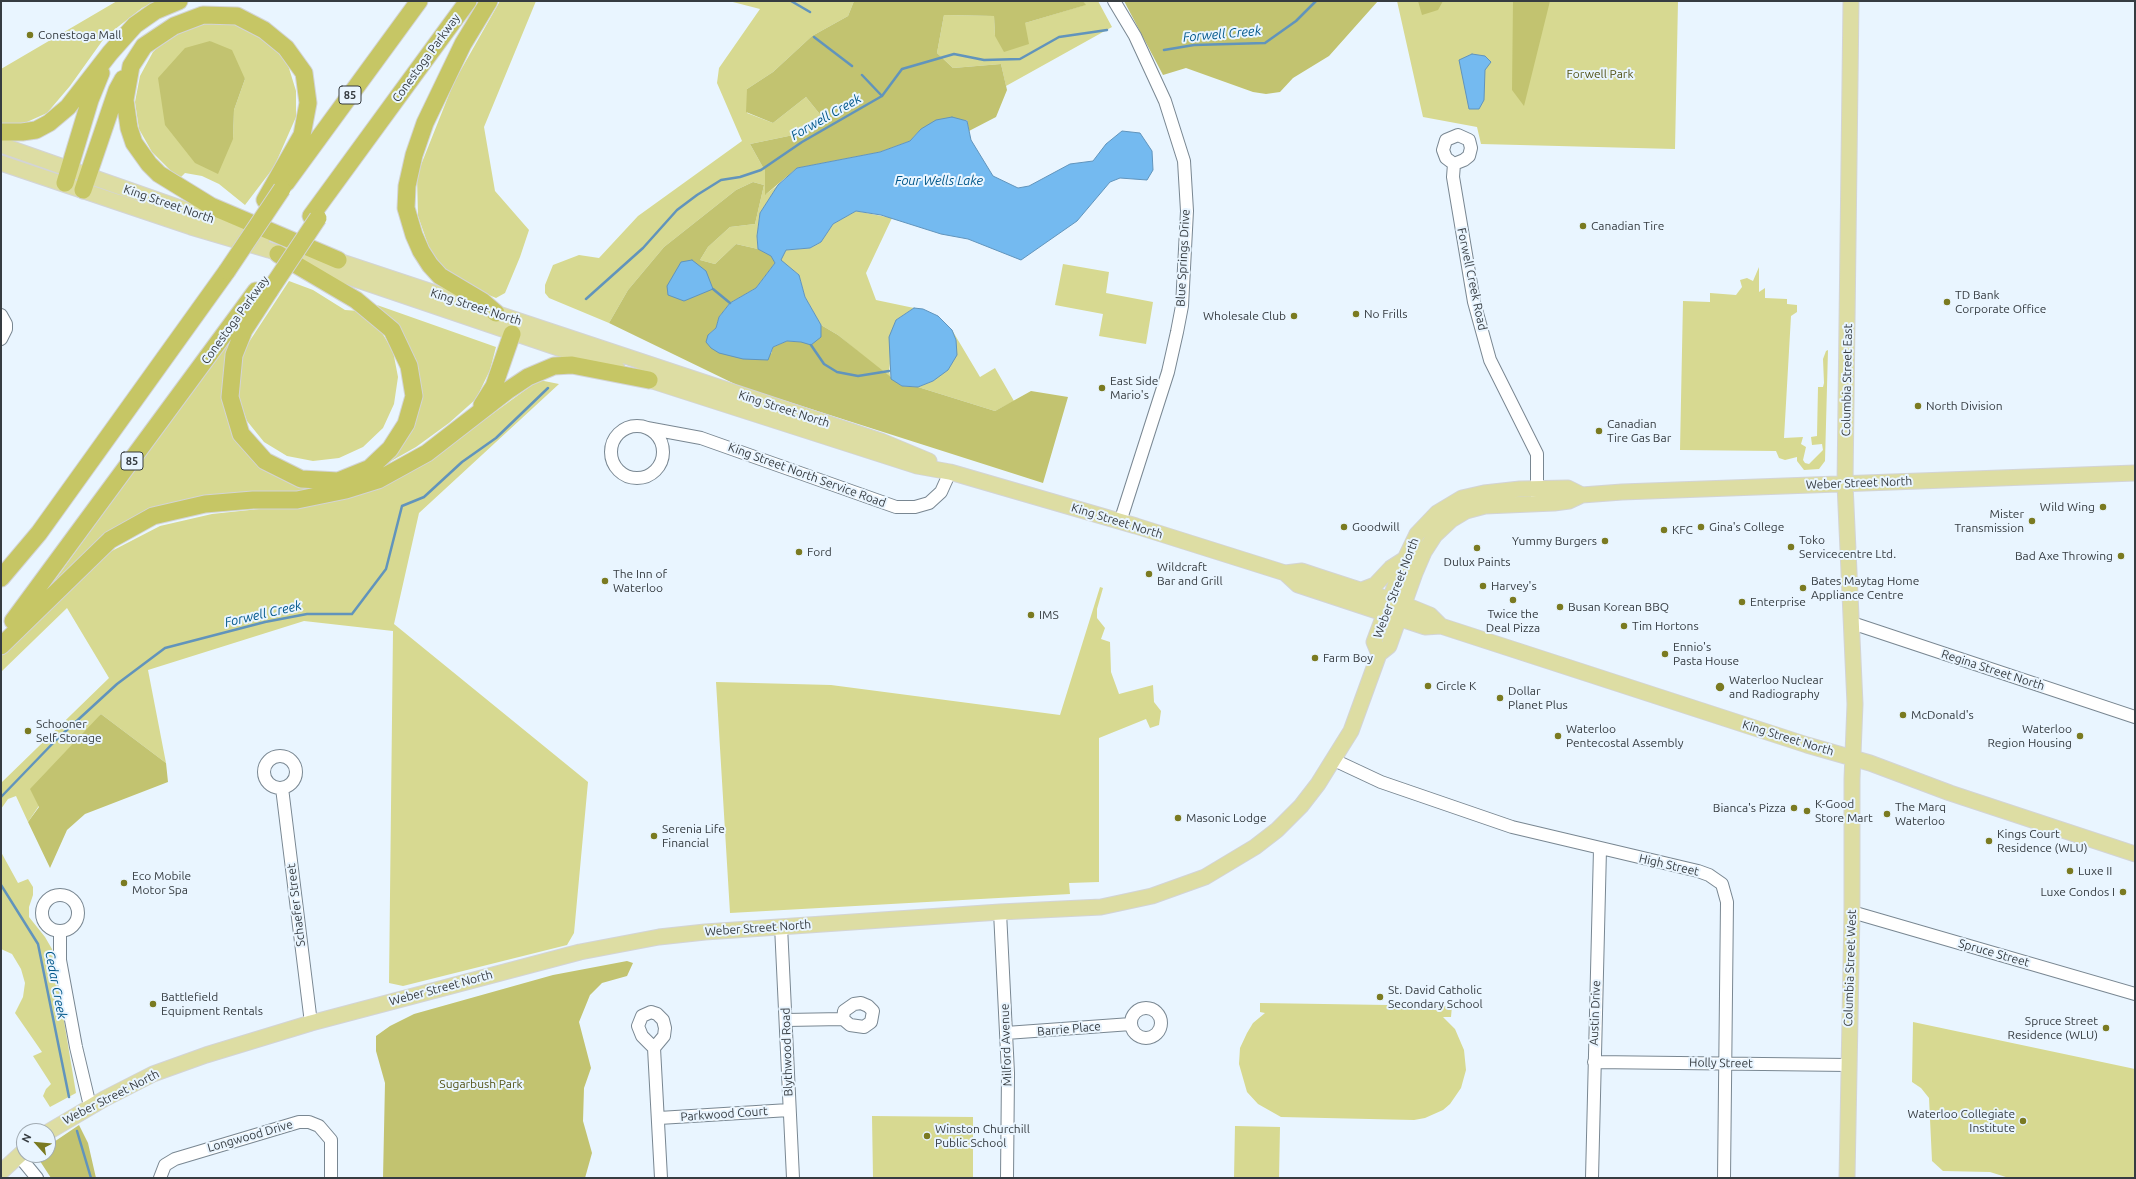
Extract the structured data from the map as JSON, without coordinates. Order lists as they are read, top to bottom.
{
  "streets": {
    "highway": ["Conestoga Parkway", "85"],
    "main road": [
      "King Street North",
      "Columbia Street East",
      "Weber Street North",
      "Columbia Street West"
    ],
    "street": [
      "Blue Springs Drive",
      "Forwell Creek Road",
      "King Street North Service Road",
      "Regina Street North",
      "High Street",
      "Schaefer Street",
      "Spruce Street",
      "Austin Drive",
      "Barrie Place",
      "Milford Avenue",
      "Blythwood Road",
      "Holly Street",
      "Parkwood Court",
      "Longwood Drive"
    ]
  },
  "crossings": [
    ["King Street North", "Blue Springs Drive"],
    ["King Street North", "Columbia Street East"],
    ["King Street North", "King Street North Service Road"],
    ["King Street North", "Weber Street North"],
    ["King Street North", "Columbia Street West"],
    ["Forwell Creek Road", "Weber Street North"],
    ["Columbia Street East", "Weber Street North"],
    ["Columbia Street East", "Regina Street North"],
    ["Columbia Street East", "Columbia Street West"],
    ["Weber Street North", "High Street"],
    ["Weber Street North", "Schaefer Street"],
    ["Weber Street North", "Milford Avenue"],
    ["Weber Street North", "Blythwood Road"],
    ["High Street", "Austin Drive"],
    ["High Street", "Holly Street"],
    ["Spruce Street", "Columbia Street West"],
    ["Columbia Street West", "Holly Street"],
    ["Austin Drive", "Holly Street"],
    ["Barrie Place", "Milford Avenue"],
    ["Blythwood Road", "Parkwood Court"]
  ],
  "water": ["Forwell Creek", "Four Wells Lake", "Cedar Creek"],
  "parks": ["Forwell Park", "Sugarbush Park"],
  "places": [
    "Conestoga Mall",
    "Canadian Tire",
    "TD Bank Corporate Office",
    "No Frills",
    "Wholesale Club",
    "East Side Mario's",
    "North Division",
    "Canadian Tire Gas Bar",
    "Wild Wing",
    "Mister Transmission",
    "Goodwill",
    "Gina's College",
    "KFC",
    "Yummy Burgers",
    "Toko Servicecentre Ltd.",
    "Dulux Paints",
    "Ford",
    "Bad Axe Throwing",
    "Wildcraft Bar and Grill",
    "The Inn of Waterloo",
    "Harvey's",
    "Bates Maytag Home Appliance Centre",
    "Twice the Deal Pizza",
    "Enterprise",
    "Busan Korean BBQ",
    "IMS",
    "Tim Hortons",
    "Ennio's Pasta House",
    "Farm Boy",
    "Circle K",
    "Waterloo Nuclear and Radiography",
    "Dollar Planet Plus",
    "McDonald's",
    "Schooner Self Storage",
    "Waterloo Pentecostal Assembly",
    "Waterloo Region Housing",
    "Bianca's Pizza",
    "K-Good Store Mart",
    "The Marq Waterloo",
    "Masonic Lodge",
    "Serenia Life Financial",
    "Kings Court Residence (WLU)",
    "Luxe II",
    "Eco Mobile Motor Spa",
    "Luxe Condos I",
    "St. David Catholic Secondary School",
    "Battlefield Equipment Rentals",
    "Spruce Street Residence (WLU)",
    "Waterloo Collegiate Institute",
    "Winston Churchill Public School"
  ],
  "north": "top left"
}
